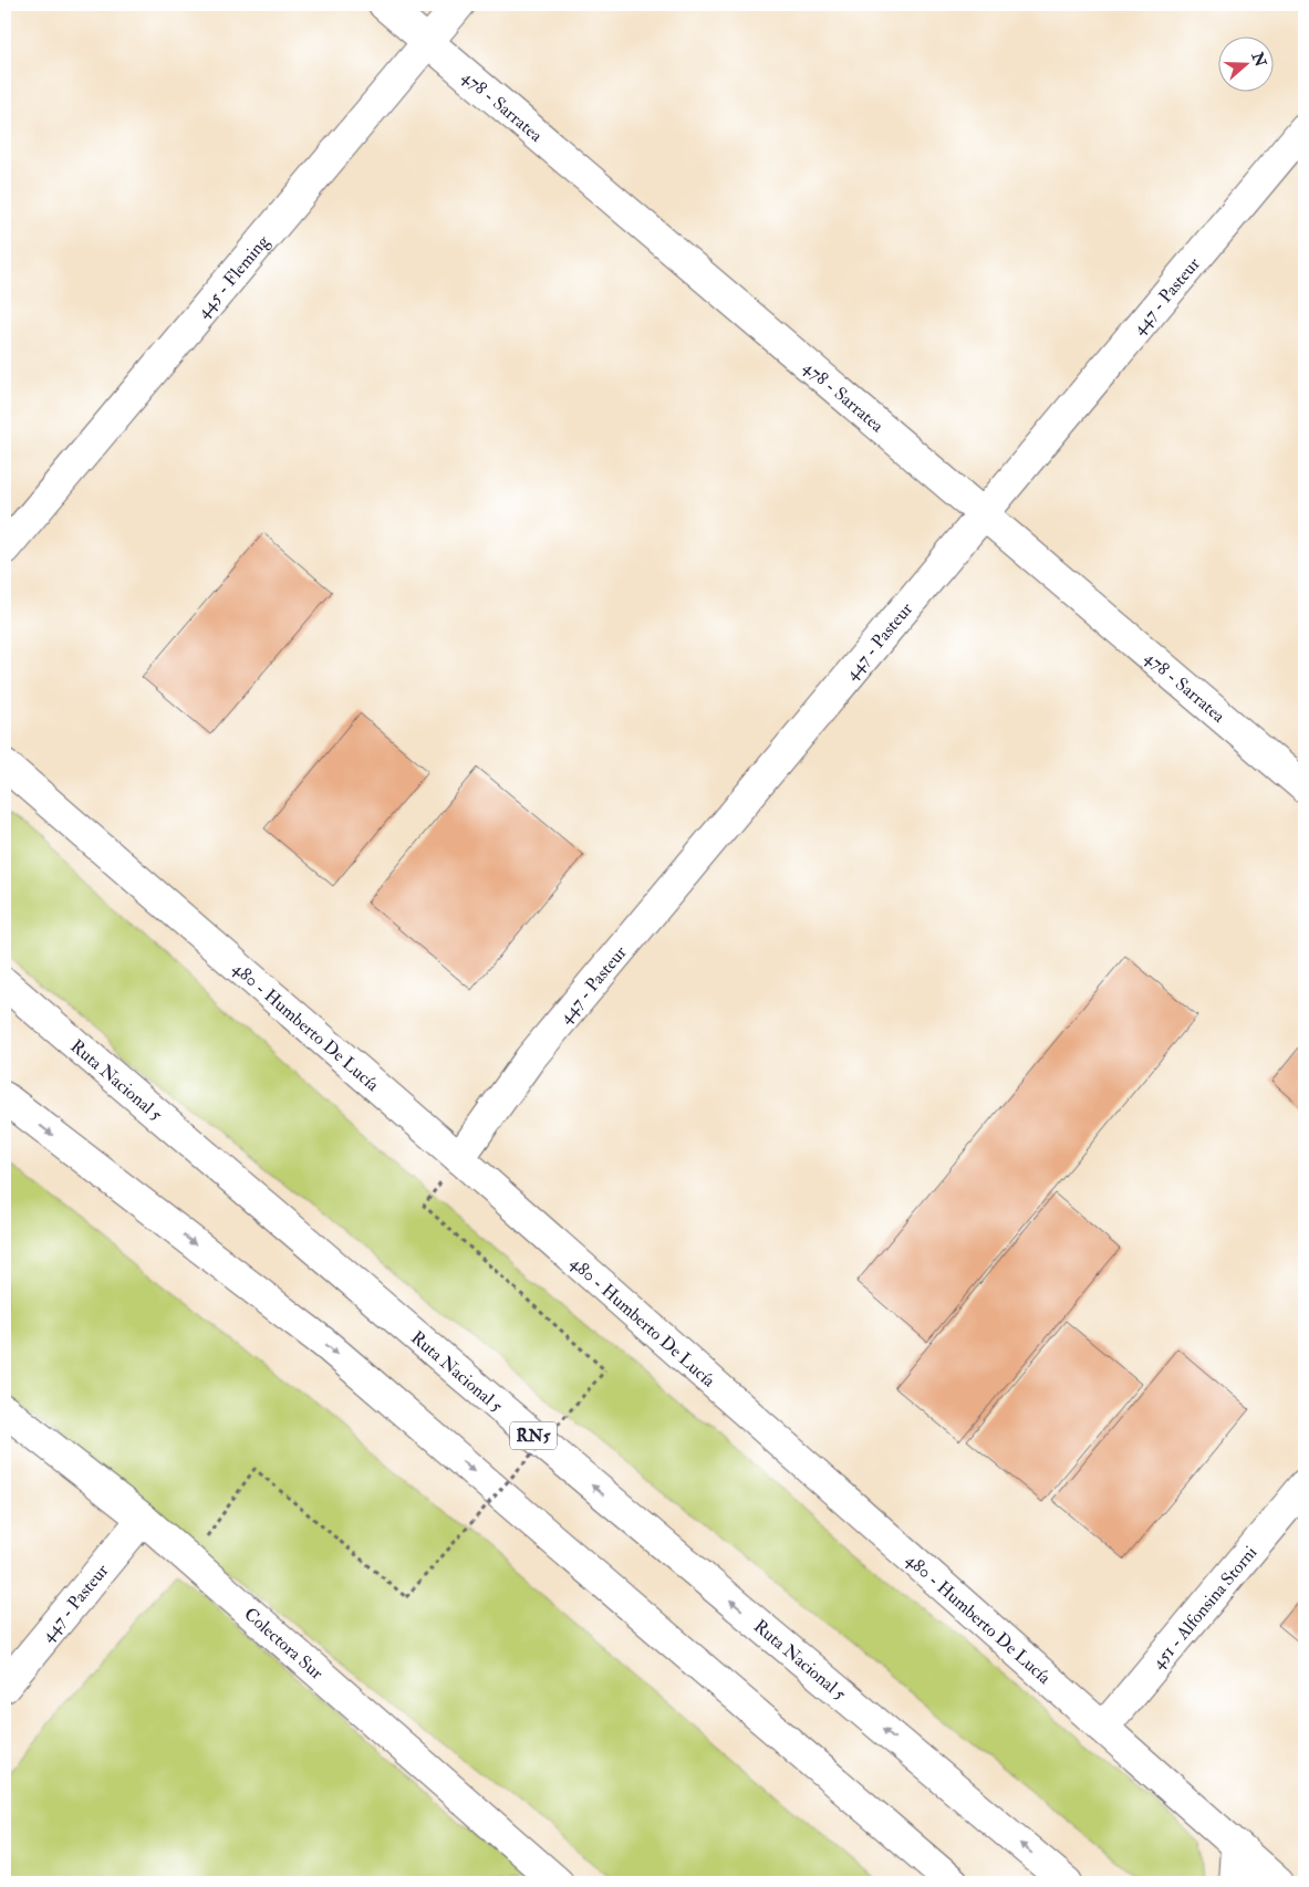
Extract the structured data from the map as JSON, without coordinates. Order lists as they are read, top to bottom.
{
  "streets": {
    "main road": [
      "478 - Sarratea",
      "445 - Fleming",
      "447 - Pasteur",
      "480 - Humberto De Lucía",
      "Ruta Nacional 5",
      "RN5",
      "451 - Alfonsina Storni",
      "Colectora Sur"
    ]
  },
  "crossings": [
    ["478 - Sarratea", "445 - Fleming"],
    ["478 - Sarratea", "447 - Pasteur"],
    ["447 - Pasteur", "480 - Humberto De Lucía"],
    ["447 - Pasteur", "Colectora Sur"],
    ["480 - Humberto De Lucía", "451 - Alfonsina Storni"]
  ],
  "north": "right"
}
